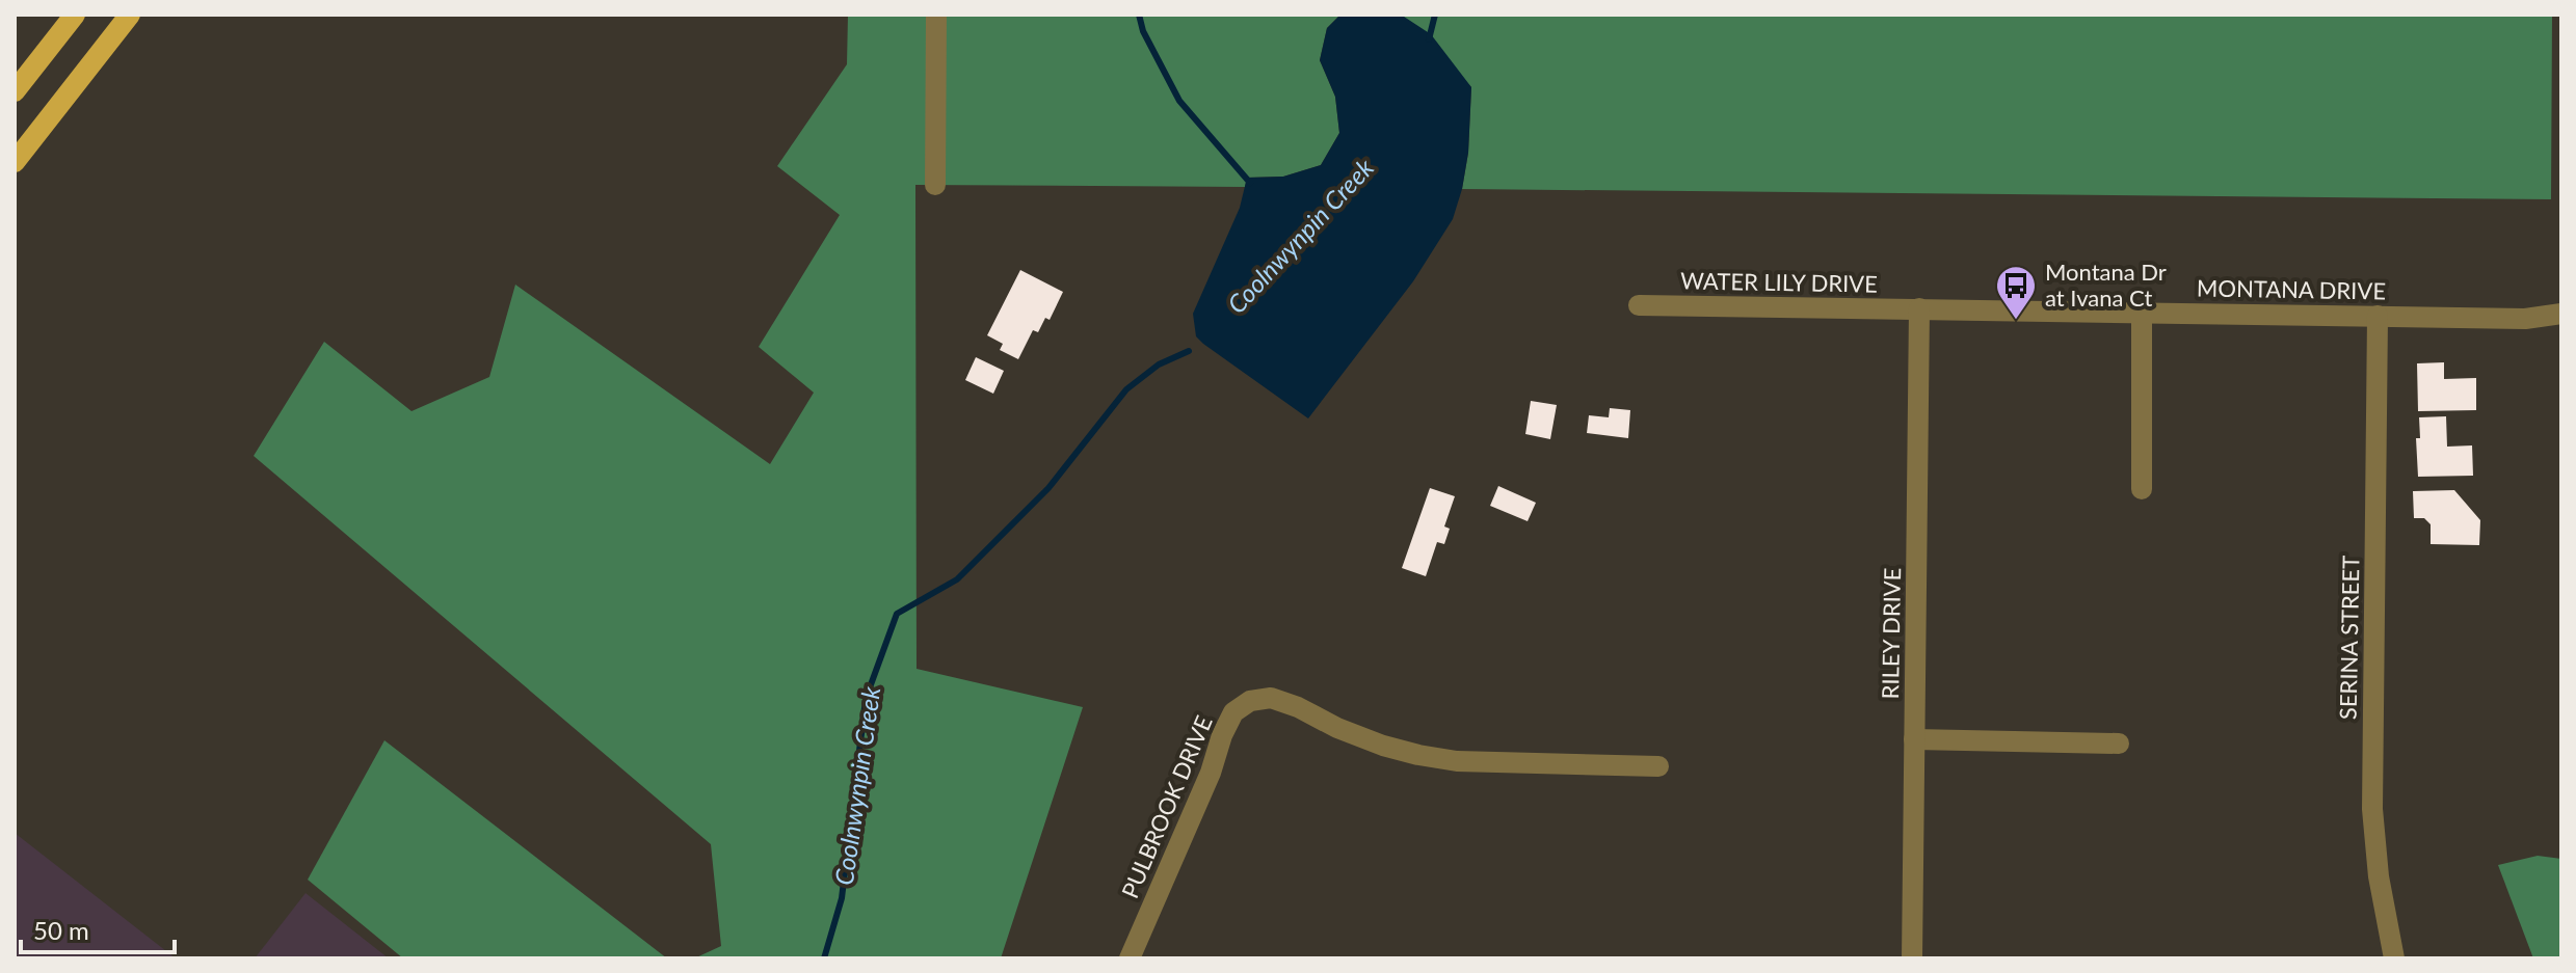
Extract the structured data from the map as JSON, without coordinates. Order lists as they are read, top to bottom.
{
  "streets": {
    "street": [
      "WATER LILY DRIVE",
      "MONTANA DRIVE",
      "RILEY DRIVE",
      "SERINA STREET",
      "PULBROOK DRIVE"
    ]
  },
  "crossings": [
    ["WATER LILY DRIVE", "MONTANA DRIVE"],
    ["WATER LILY DRIVE", "RILEY DRIVE"],
    ["MONTANA DRIVE", "RILEY DRIVE"],
    ["MONTANA DRIVE", "SERINA STREET"]
  ],
  "water": ["Coolnwynpin Creek"],
  "places": {
    "bus stop": ["Montana Dr at Ivana Ct"]
  },
  "scale_bar": "50 m"
}
